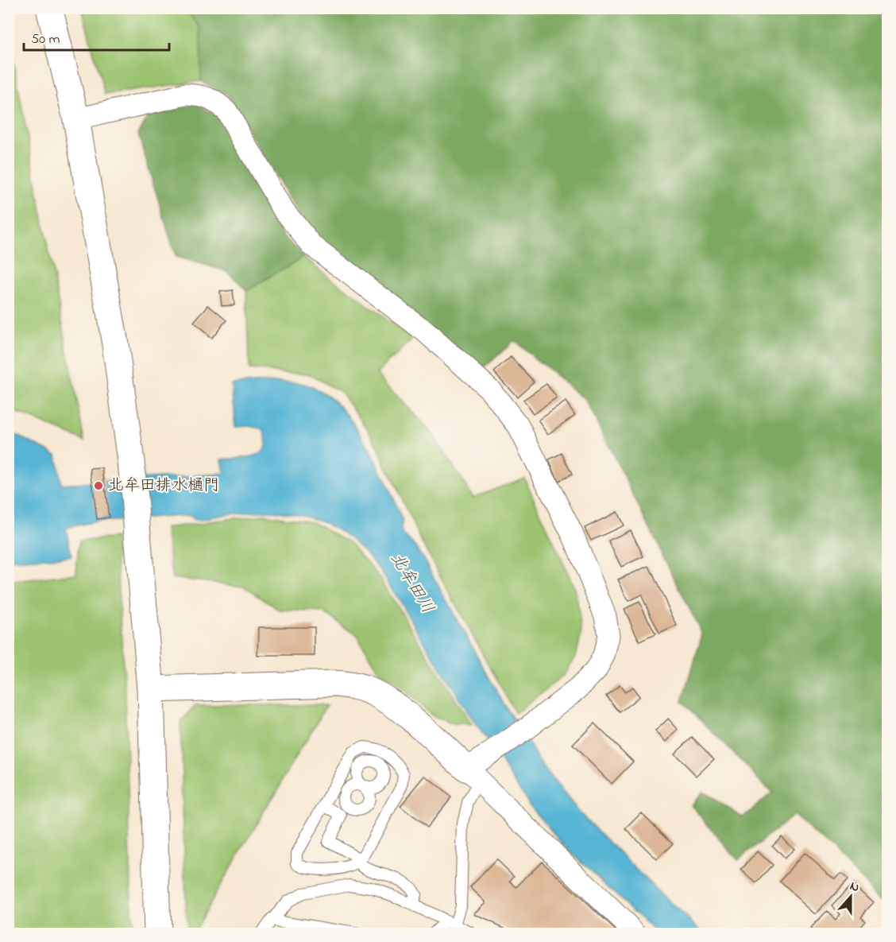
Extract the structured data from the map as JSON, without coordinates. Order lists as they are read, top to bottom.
{
  "water": ["北牟田川"],
  "places": ["北牟田排水樋門"],
  "scale_bar": "50 m",
  "north": "top"
}
